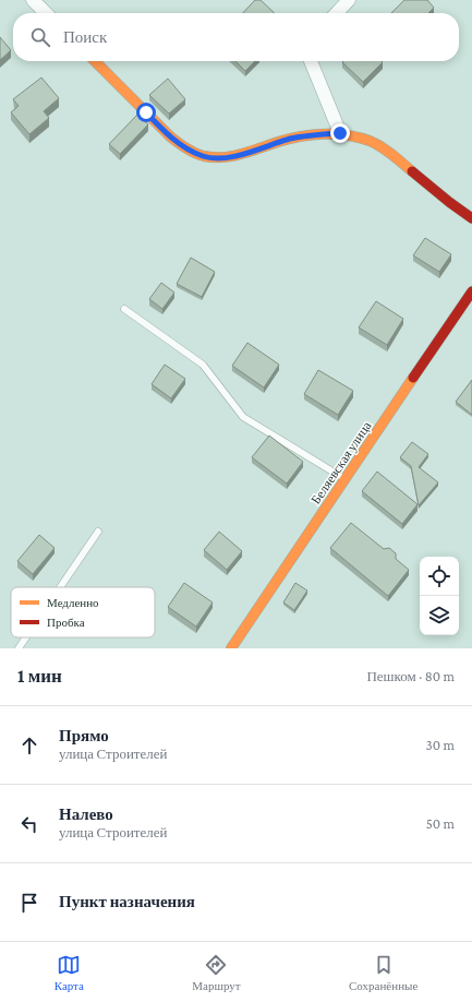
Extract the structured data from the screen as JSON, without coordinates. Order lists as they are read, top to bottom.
{
  "streets": {
    "street": ["Беляевская улица"]
  },
  "legend": ["Медленно", "Пробка"],
  "page": {
    "search": "Поиск",
    "heading": ["1 мин", "Пешком · 80 m"],
    "list": [
      ["Прямо", "улица Строителей", "30 m"],
      ["Налево", "улица Строителей", "50 m"],
      "Пункт назначения"
    ],
    "nav": ["Карта", "Маршрут", "Сохранённые"]
  }
}
